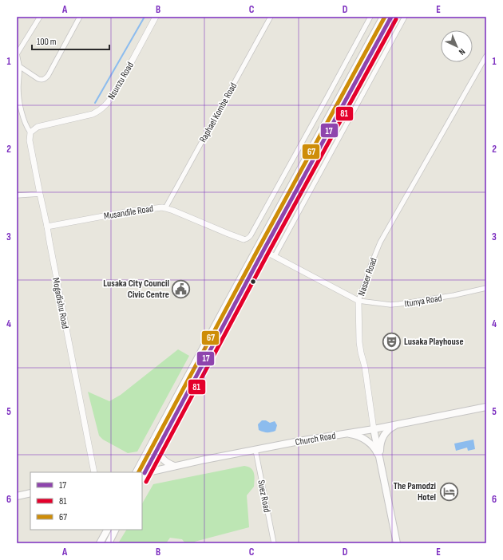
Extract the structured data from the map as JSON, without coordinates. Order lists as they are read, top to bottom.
{
  "streets": {
    "main road": ["Nasser Road", "Church Road"],
    "street": [
      "Nsunzu Road",
      "Raphael Kombe Road",
      "Musandile Road",
      "Itunya Road",
      "Mogadishu Road",
      "Suez Road"
    ]
  },
  "crossings": [
    ["Nsunzu Road", "Mogadishu Road"],
    ["Raphael Kombe Road", "Musandile Road"],
    ["Musandile Road", "Mogadishu Road"],
    ["Nasser Road", "Itunya Road"],
    ["Nasser Road", "Church Road"],
    ["Church Road", "Suez Road"]
  ],
  "places": {
    "public building": ["Lusaka City Council Civic Centre"],
    "theatre": ["Lusaka Playhouse"],
    "hotel": ["The Pamodzi Hotel"]
  },
  "lines": ["transit line 17", "transit line 67", "transit line 81"],
  "legend": ["17", "81", "67"],
  "scale_bar": "100 m",
  "north": "bottom right",
  "grid": {
    "columns": [
      "A",
      "B",
      "C",
      "D",
      "E"
    ],
    "rows": [
      "1",
      "2",
      "3",
      "4",
      "5",
      "6"
    ]
  }
}
